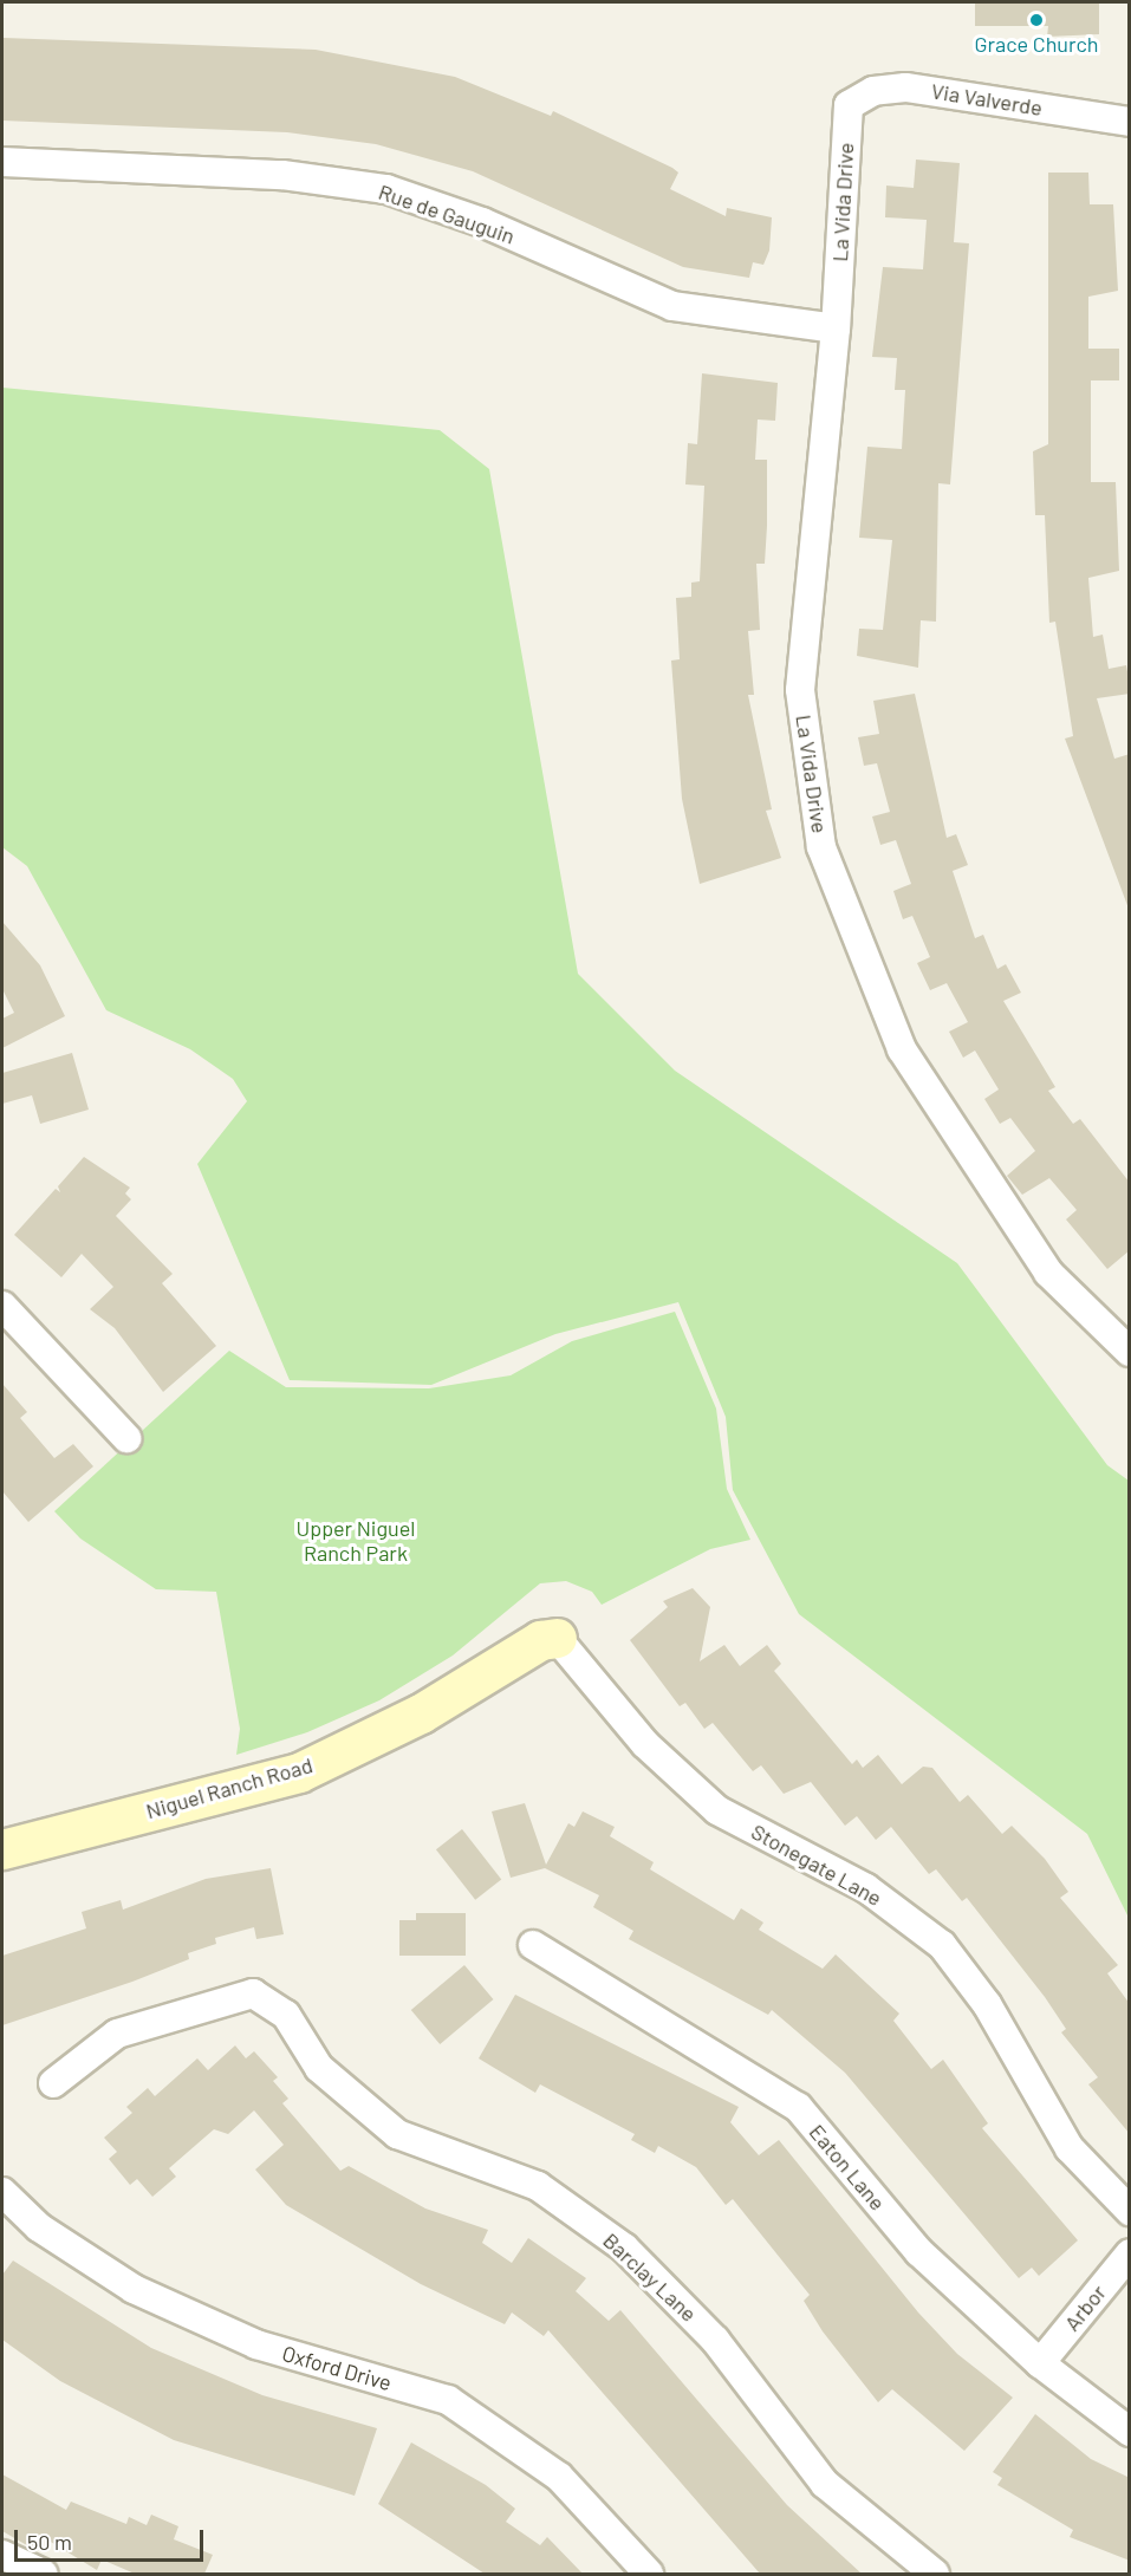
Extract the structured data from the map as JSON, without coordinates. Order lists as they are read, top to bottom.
{
  "streets": {
    "street": [
      "Via Valverde",
      "La Vida Drive",
      "Rue de Gauguin",
      "Niguel Ranch Road",
      "Stonegate Lane",
      "Eaton Lane",
      "Barclay Lane",
      "Arbor",
      "Oxford Drive"
    ]
  },
  "crossings": [
    ["Via Valverde", "La Vida Drive"],
    ["La Vida Drive", "Rue de Gauguin"],
    ["Niguel Ranch Road", "Stonegate Lane"],
    ["Eaton Lane", "Arbor"]
  ],
  "parks": ["Upper Niguel Ranch Park"],
  "places": ["Grace Church"],
  "scale_bar": "50 m"
}
